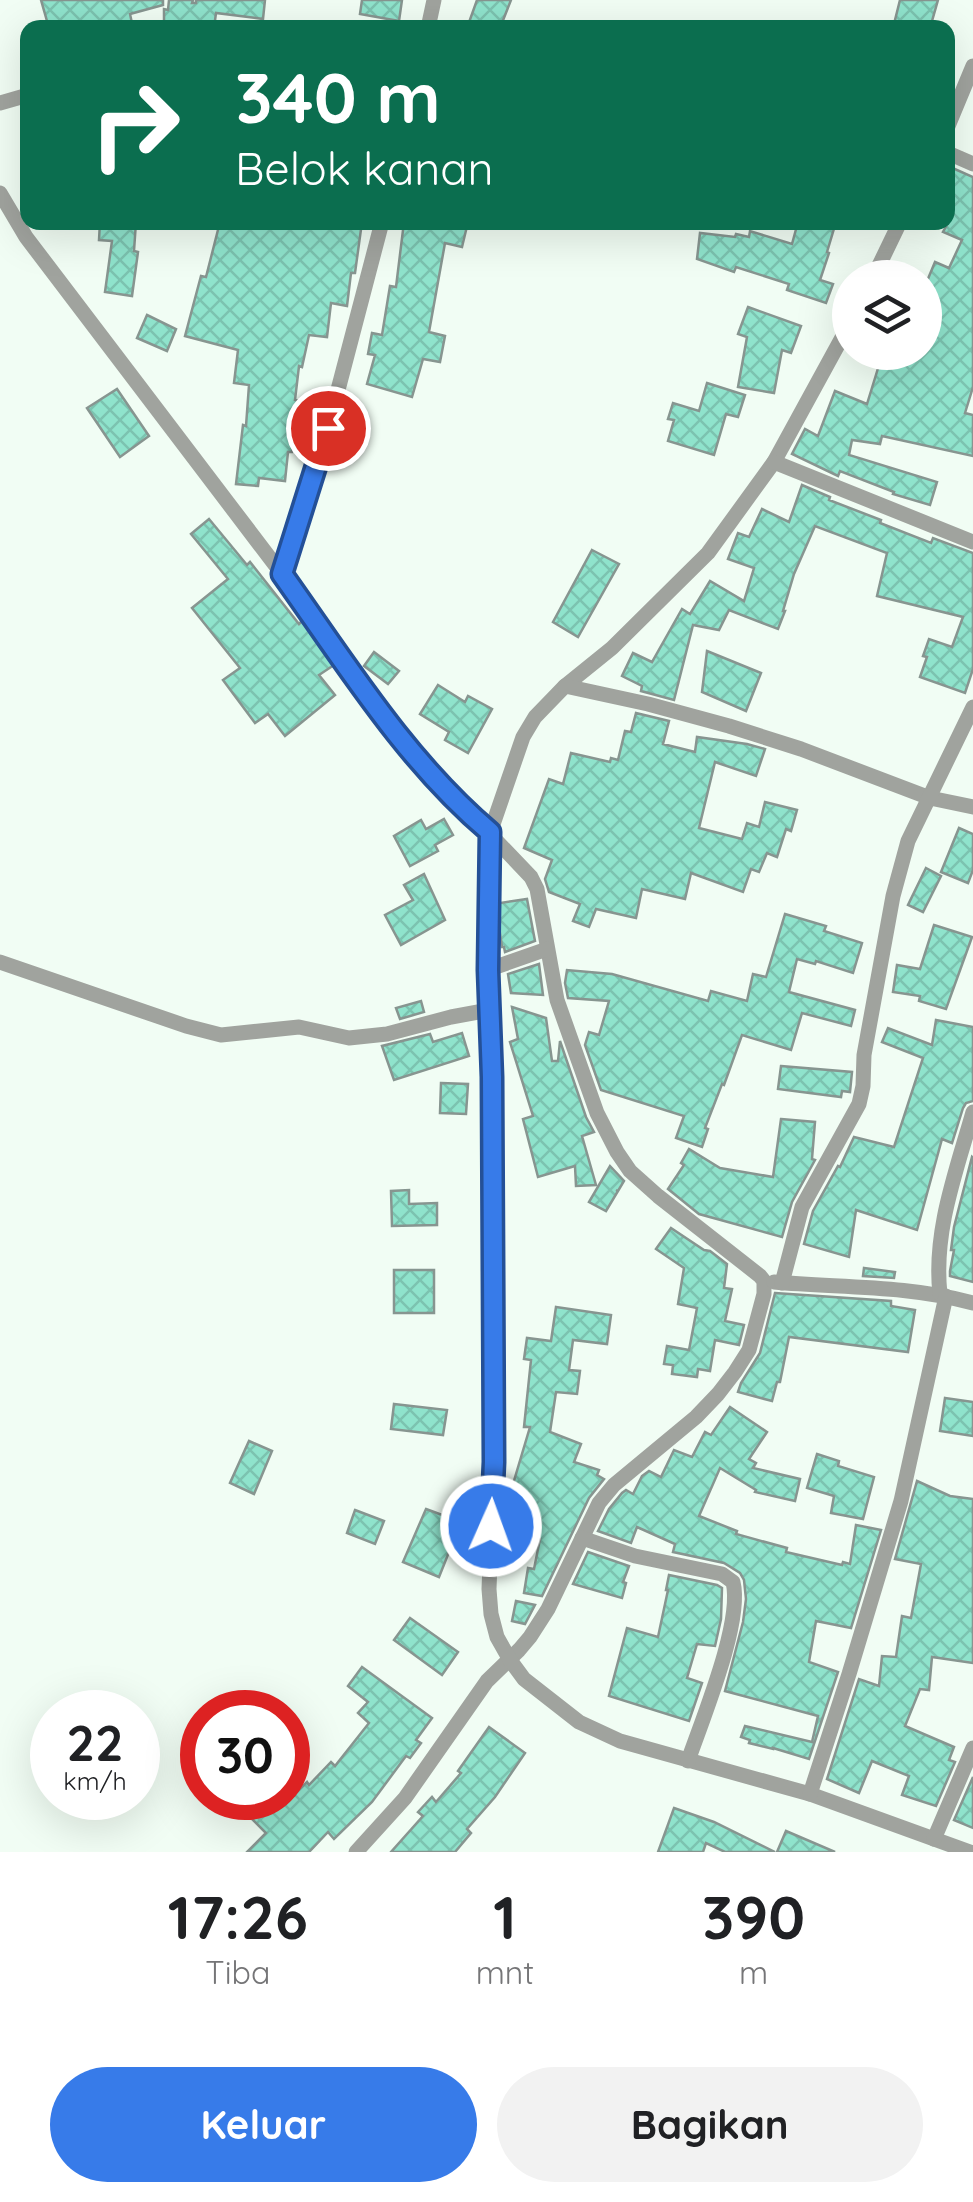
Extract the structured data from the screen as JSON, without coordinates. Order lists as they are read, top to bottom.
{
  "page": {
    "turn": ["340 m", "Belok kanan"],
    "speed": "22 km/h",
    "limit": "30",
    "eta": [
      "17:26",
      "Tiba",
      "1",
      "mnt",
      "390",
      "m"
    ],
    "buttons": ["Keluar", "Bagikan"]
  }
}
